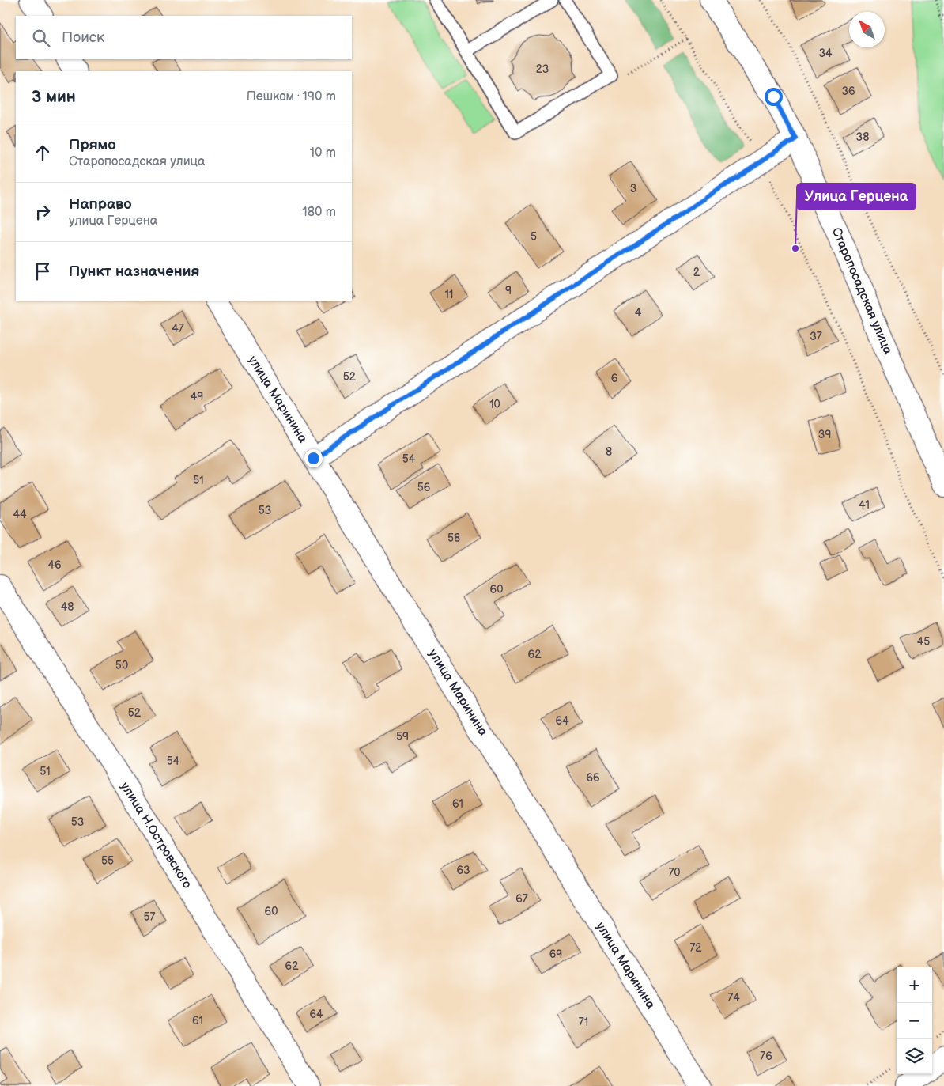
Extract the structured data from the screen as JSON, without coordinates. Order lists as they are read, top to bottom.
{
  "streets": {
    "street": ["Старопосадская улица", "улица Маринина", "улица Н.Островского"]
  },
  "places": ["Улица Герцена"],
  "house_numbers": [
    "34",
    "23",
    "36",
    "38",
    "3",
    "5",
    "2",
    "9",
    "11",
    "4",
    "47",
    "37",
    "52",
    "6",
    "49",
    "10",
    "39",
    "8",
    "54",
    "51",
    "56",
    "41",
    "53",
    "44",
    "58",
    "46",
    "60",
    "48",
    "45",
    "62",
    "50",
    "52",
    "64",
    "59",
    "54",
    "51",
    "66",
    "61",
    "53",
    "55",
    "63",
    "70",
    "67",
    "60",
    "57",
    "72",
    "69",
    "62",
    "74",
    "64",
    "61",
    "71",
    "76"
  ],
  "north": "top left",
  "page": {
    "search": "Поиск",
    "heading": ["3 мин", "Пешком · 190 m"],
    "list": [
      ["Прямо", "Старопосадская улица", "10 m"],
      ["Направо", "улица Герцена", "180 m"],
      "Пункт назначения"
    ],
    "map_buttons": ["+", "−"]
  }
}
